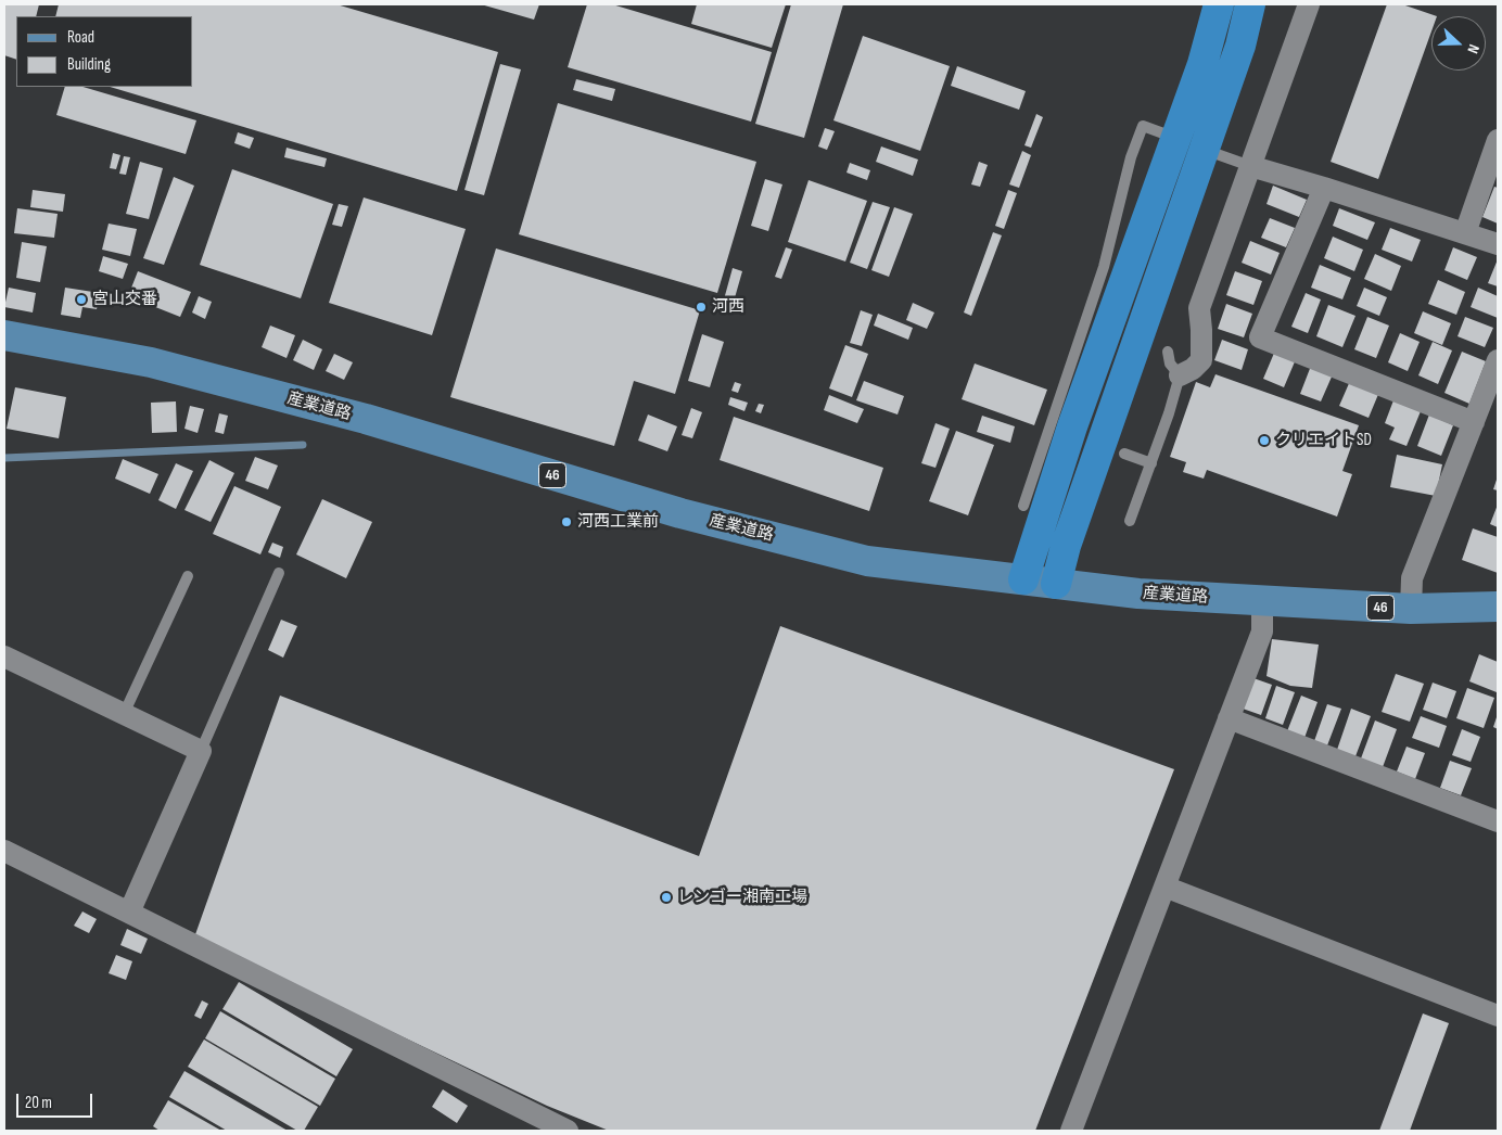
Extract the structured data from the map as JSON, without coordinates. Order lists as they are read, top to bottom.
{
  "streets": {
    "main road": ["産業道路", "46"]
  },
  "places": [
    "宮山交番",
    "河西",
    "クリエイトSD",
    "河西工業前",
    "レンゴー湘南工場"
  ],
  "legend": ["Road", "Building"],
  "scale_bar": "20 m",
  "north": "right"
}
